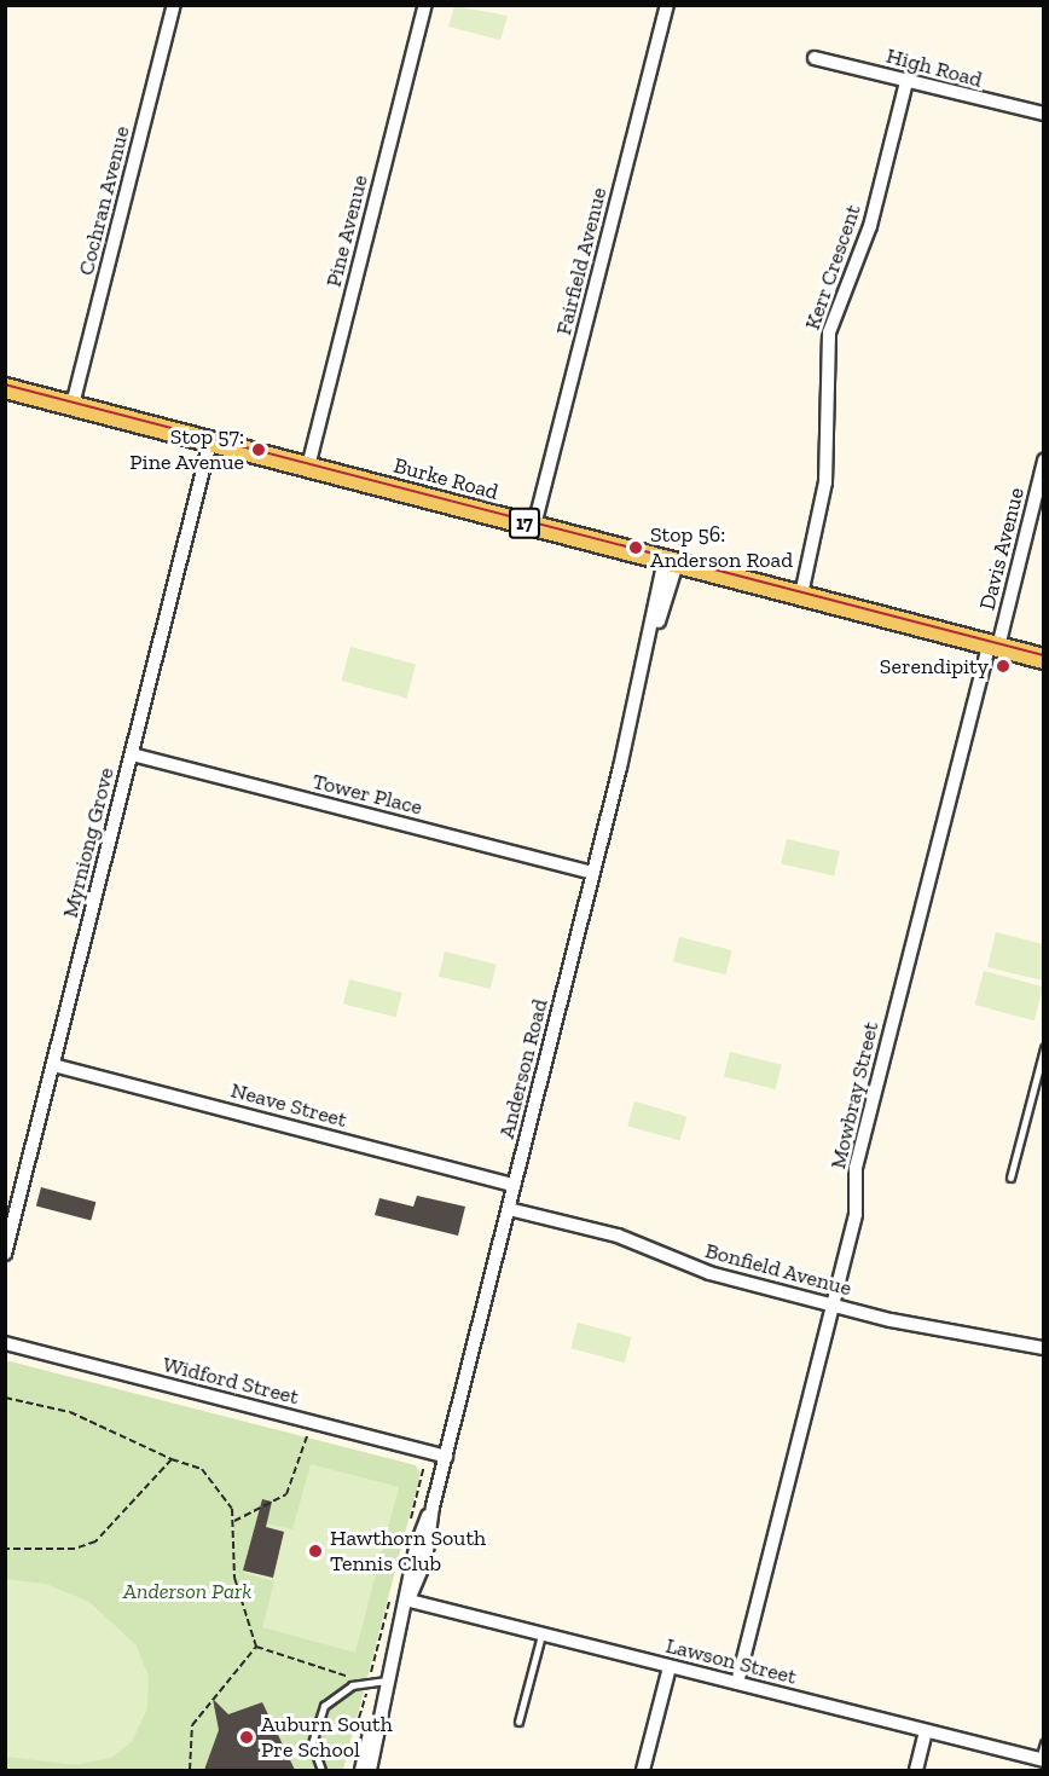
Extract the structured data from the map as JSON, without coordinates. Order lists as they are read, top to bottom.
{
  "streets": {
    "main road": ["Burke Road", "17"],
    "street": [
      "High Road",
      "Cochran Avenue",
      "Pine Avenue",
      "Fairfield Avenue",
      "Kerr Crescent",
      "Davis Avenue",
      "Tower Place",
      "Myrniong Grove",
      "Anderson Road",
      "Mowbray Street",
      "Neave Street",
      "Bonfield Avenue",
      "Widford Street",
      "Lawson Street"
    ]
  },
  "crossings": [
    ["High Road", "Kerr Crescent"],
    ["Cochran Avenue", "Burke Road"],
    ["Pine Avenue", "Burke Road"],
    ["Fairfield Avenue", "Burke Road"],
    ["Kerr Crescent", "Burke Road"],
    ["Burke Road", "Davis Avenue"],
    ["Burke Road", "Myrniong Grove"],
    ["Burke Road", "Anderson Road"],
    ["Burke Road", "Mowbray Street"],
    ["Davis Avenue", "Mowbray Street"],
    ["Tower Place", "Myrniong Grove"],
    ["Tower Place", "Anderson Road"],
    ["Myrniong Grove", "Neave Street"],
    ["Anderson Road", "Neave Street"],
    ["Anderson Road", "Bonfield Avenue"],
    ["Anderson Road", "Widford Street"],
    ["Anderson Road", "Lawson Street"],
    ["Mowbray Street", "Bonfield Avenue"],
    ["Mowbray Street", "Lawson Street"]
  ],
  "parks": ["Anderson Park"],
  "places": [
    "Stop 57: Pine Avenue",
    "Stop 56: Anderson Road",
    "Serendipity",
    "Hawthorn South Tennis Club",
    "Auburn South Pre School"
  ]
}
